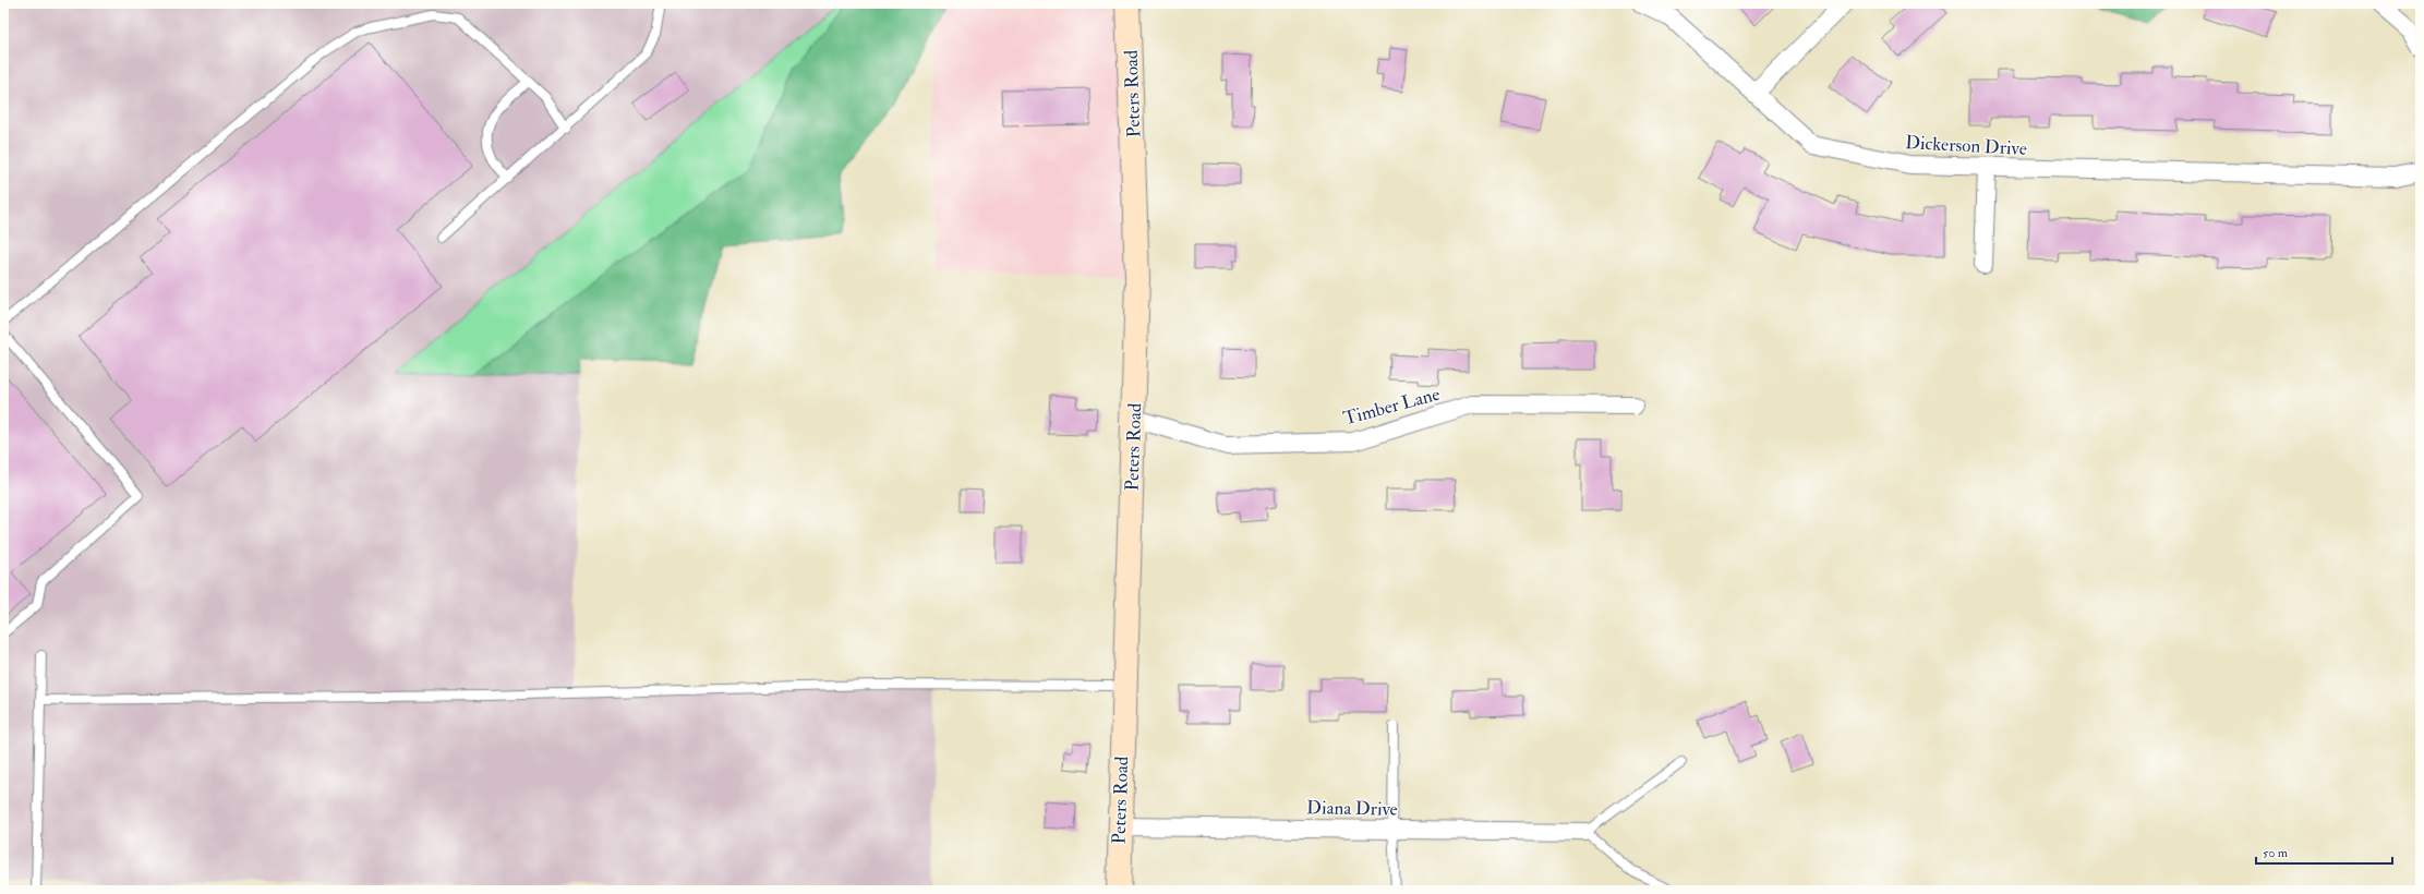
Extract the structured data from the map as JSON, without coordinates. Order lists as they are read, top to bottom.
{
  "streets": {
    "street": [
      "Peters Road",
      "Dickerson Drive",
      "Timber Lane",
      "Diana Drive"
    ]
  },
  "crossings": [
    ["Peters Road", "Timber Lane"],
    ["Peters Road", "Diana Drive"]
  ],
  "scale_bar": "50 m"
}
